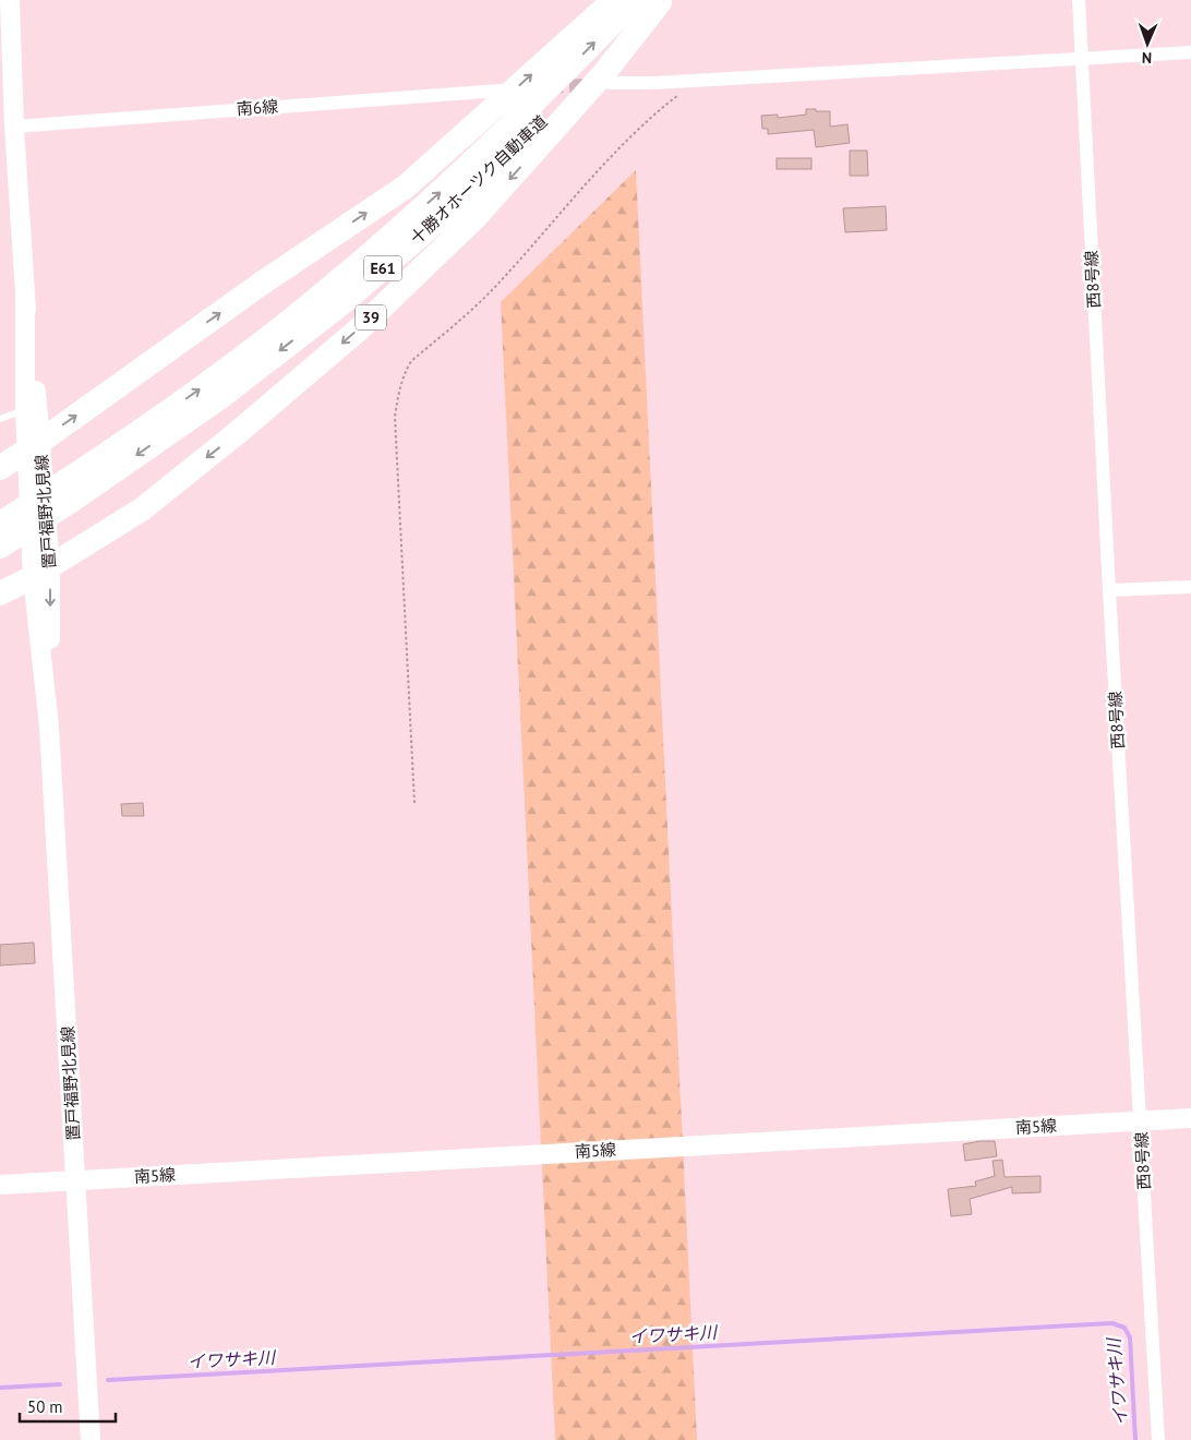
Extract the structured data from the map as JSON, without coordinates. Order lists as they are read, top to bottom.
{
  "streets": {
    "highway": ["十勝オホーツク自動車道", "E61", "39"],
    "main road": ["置戸福野北見線", "南5線"],
    "street": ["南6線", "西8号線"]
  },
  "crossings": [
    ["南6線", "置戸福野北見線"],
    ["十勝オホーツク自動車道", "E61"],
    ["十勝オホーツク自動車道", "39"],
    ["西8号線", "南5線"],
    ["39", "置戸福野北見線"],
    ["置戸福野北見線", "南5線"]
  ],
  "water": ["イワサキ川"],
  "scale_bar": "50 m",
  "north": "bottom"
}
